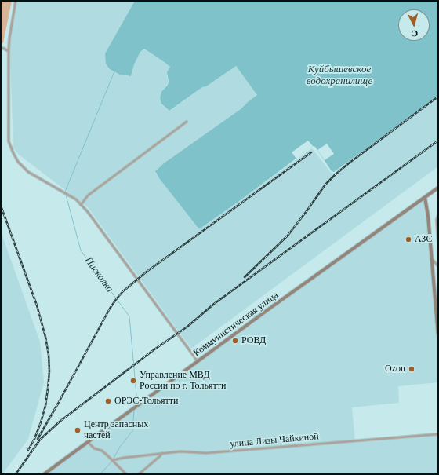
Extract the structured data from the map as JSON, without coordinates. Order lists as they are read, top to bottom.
{
  "streets": {
    "main road": ["Коммунистическая улица"],
    "street": ["улица Лизы Чайкиной"]
  },
  "water": ["Куйбышевское водохранилище", "Пискалка"],
  "places": [
    "АЗС",
    "РОВД",
    "Ozon",
    "Управление МВД России по г. Тольятти",
    "ОРЭС-Тольятти",
    "Центр запасных частей"
  ],
  "north": "bottom"
}
